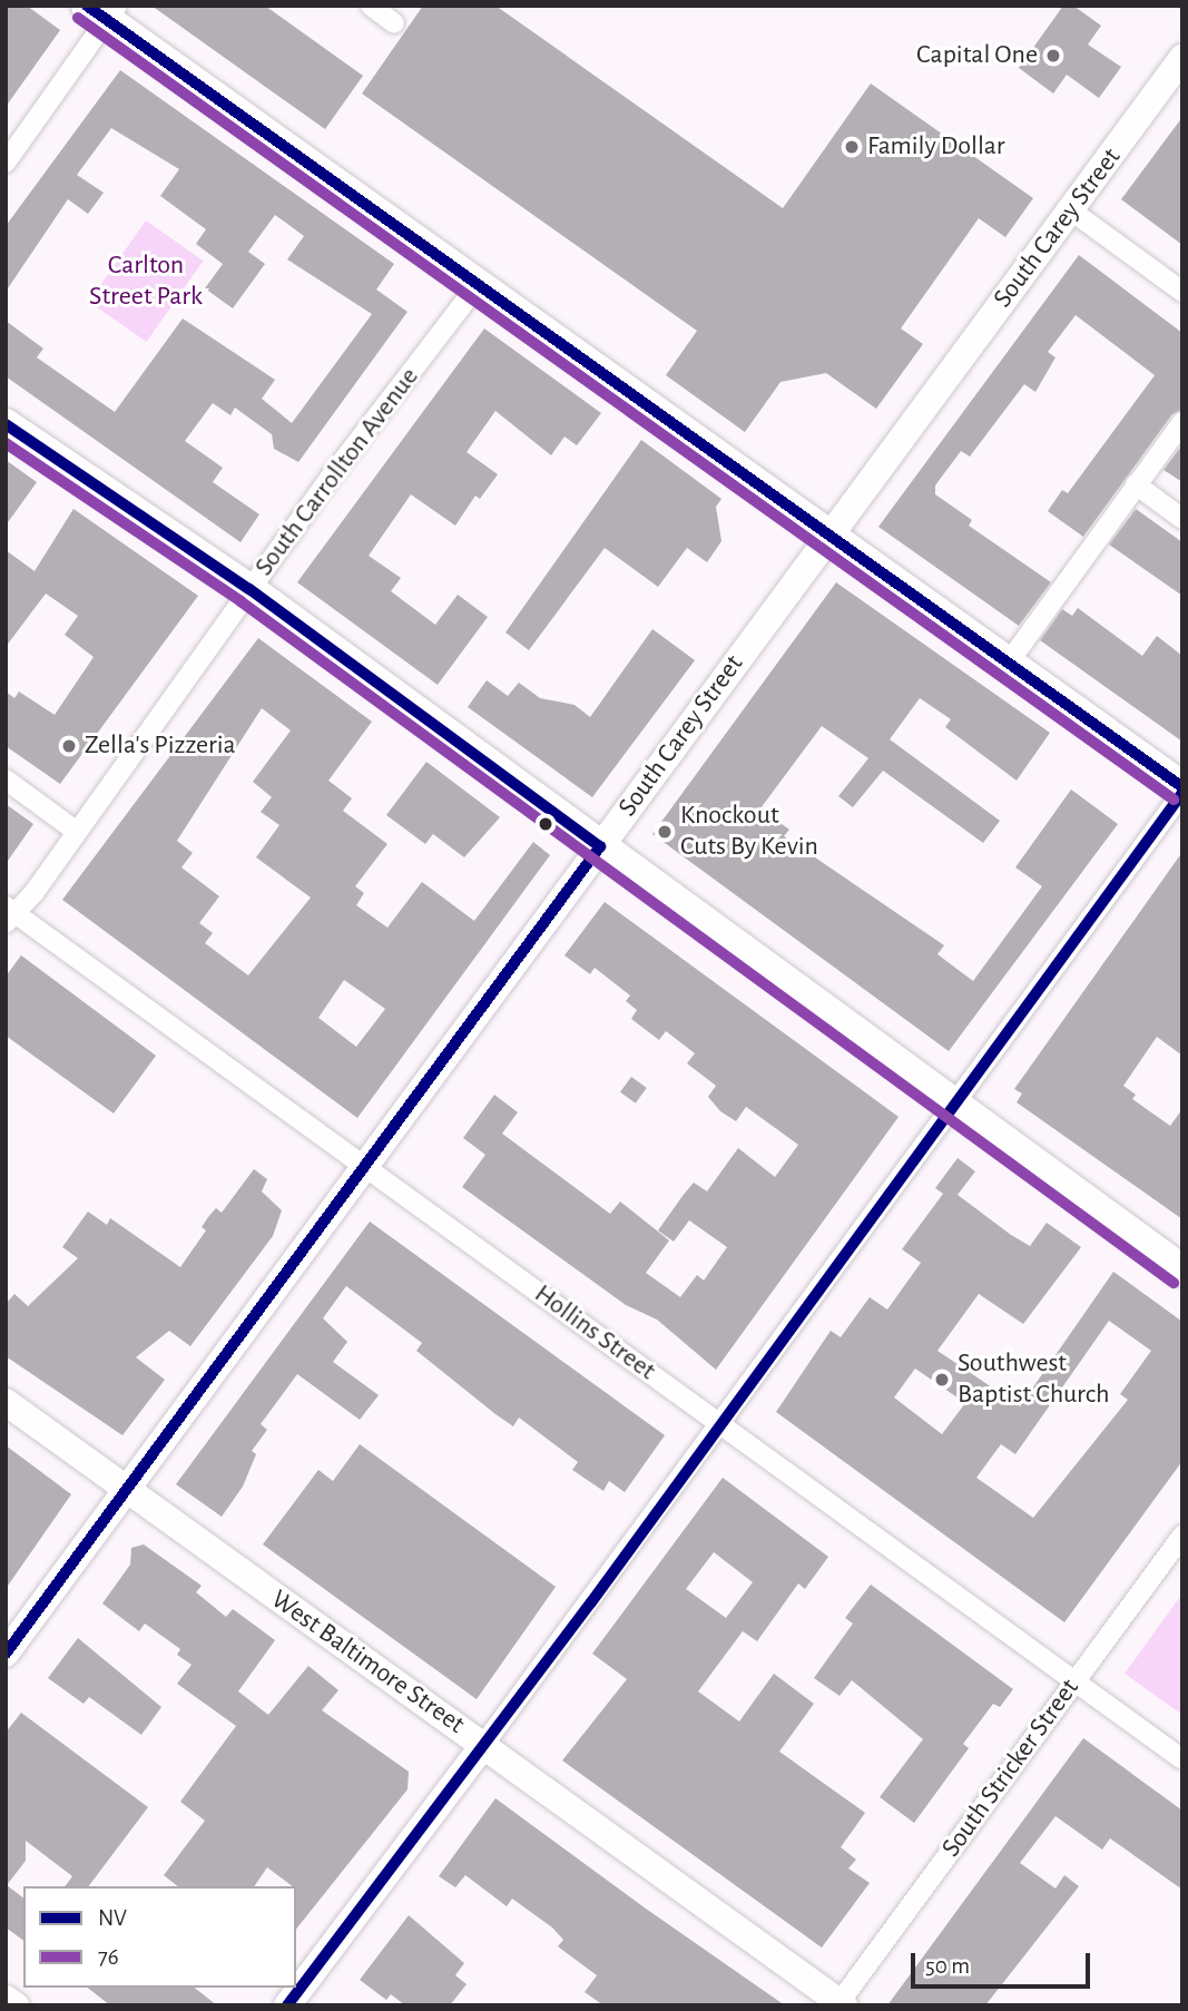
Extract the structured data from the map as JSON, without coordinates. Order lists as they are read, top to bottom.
{
  "streets": {
    "main road": ["South Carey Street", "West Baltimore Street"],
    "street": ["South Carrollton Avenue", "Hollins Street", "South Stricker Street"]
  },
  "crossings": [
    ["South Carey Street", "Hollins Street"],
    ["South Carey Street", "West Baltimore Street"],
    ["South Carrollton Avenue", "Hollins Street"],
    ["Hollins Street", "South Stricker Street"],
    ["West Baltimore Street", "South Stricker Street"]
  ],
  "parks": ["Carlton Street Park"],
  "places": [
    "Capital One",
    "Family Dollar",
    "Zella's Pizzeria",
    "Knockout Cuts By Kevin",
    "Southwest Baptist Church"
  ],
  "lines": ["transit line NV", "transit line 76"],
  "legend": ["NV", "76"],
  "scale_bar": "50 m"
}
